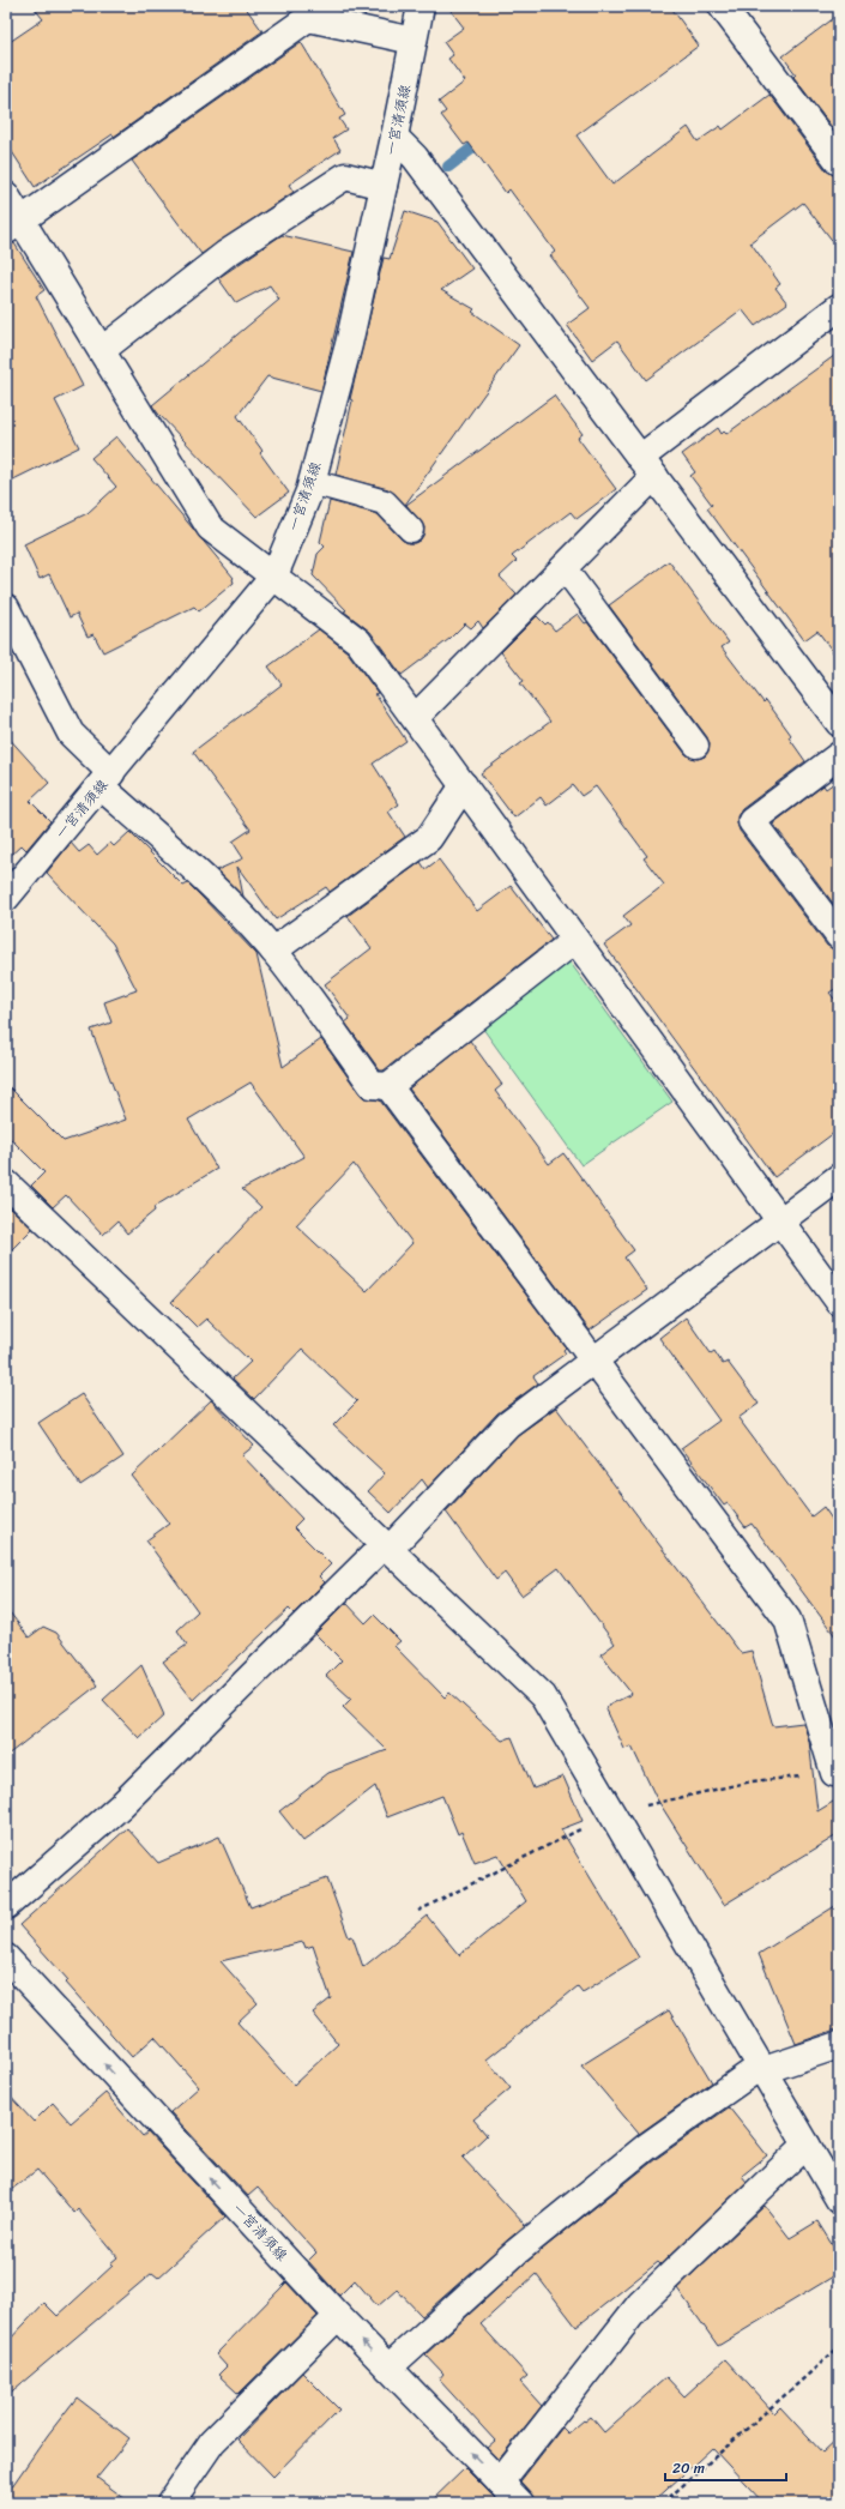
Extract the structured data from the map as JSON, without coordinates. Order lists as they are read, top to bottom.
{
  "streets": {
    "street": ["一宮清須線"]
  },
  "one_way": ["一宮清須線"],
  "scale_bar": "20 m"
}
